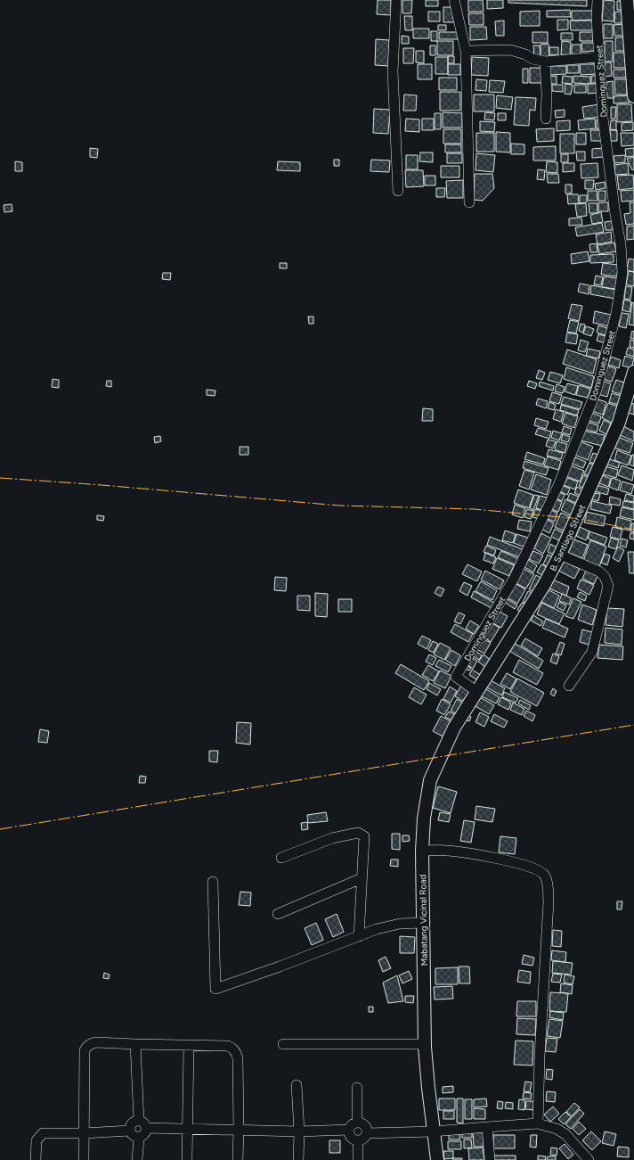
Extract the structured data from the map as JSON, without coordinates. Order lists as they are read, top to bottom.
{
  "streets": {
    "main road": ["B. Santiago Street", "Mabatang Vicinal Road"],
    "street": ["Dominguez Street"]
  },
  "crossings": [
    ["Dominguez Street", "B. Santiago Street"],
    ["Dominguez Street", "Mabatang Vicinal Road"],
    ["B. Santiago Street", "Mabatang Vicinal Road"]
  ]
}
